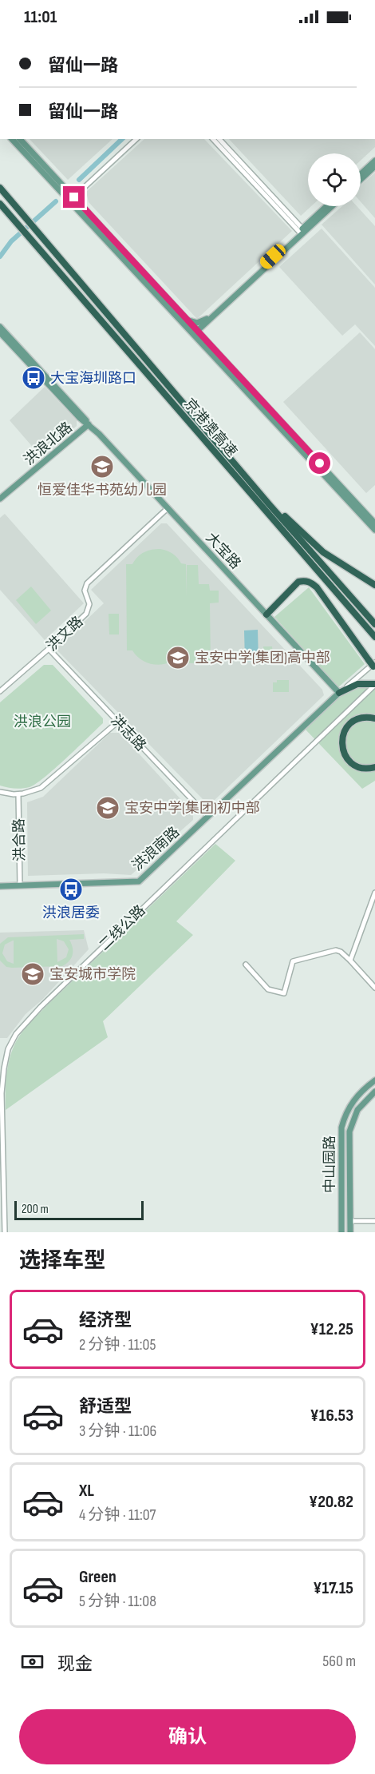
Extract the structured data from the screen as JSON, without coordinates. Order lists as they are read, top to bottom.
{
  "streets": {
    "highway": ["京港澳高速"],
    "main road": [
      "洪浪北路",
      "大宝路",
      "洪浪南路",
      "中山园路"
    ],
    "street": [
      "洪文路",
      "洪志路",
      "洪合路",
      "二线公路"
    ]
  },
  "crossings": [
    ["洪浪北路", "大宝路"],
    ["大宝路", "洪文路"],
    ["大宝路", "洪浪南路"],
    ["洪文路", "洪志路"],
    ["洪志路", "洪浪南路"],
    ["洪合路", "洪浪南路"]
  ],
  "parks": ["洪浪公园"],
  "places": {
    "bus stop": ["大宝海圳路口", "洪浪居委"],
    "school or university": [
      "恒爱佳华书苑幼儿园",
      "宝安中学(集团)高中部",
      "宝安中学(集团)初中部",
      "宝安城市学院"
    ]
  },
  "scale_bar": "200 m",
  "page": {
    "status": "11:01",
    "banner": ["留仙一路", "留仙一路"],
    "scale": "200 m",
    "heading": "选择车型",
    "list": [
      {
        "name": "经济型",
        "note": "2 分钟 · 11:05",
        "value": "¥12.25"
      },
      {
        "name": "舒适型",
        "note": "3 分钟 · 11:06",
        "value": "¥16.53"
      },
      {
        "name": "XL",
        "note": "4 分钟 · 11:07",
        "value": "¥20.82"
      },
      {
        "name": "Green",
        "note": "5 分钟 · 11:08",
        "value": "¥17.15"
      }
    ],
    "pay": ["现金", "560 m"],
    "buttons": "确认"
  }
}
